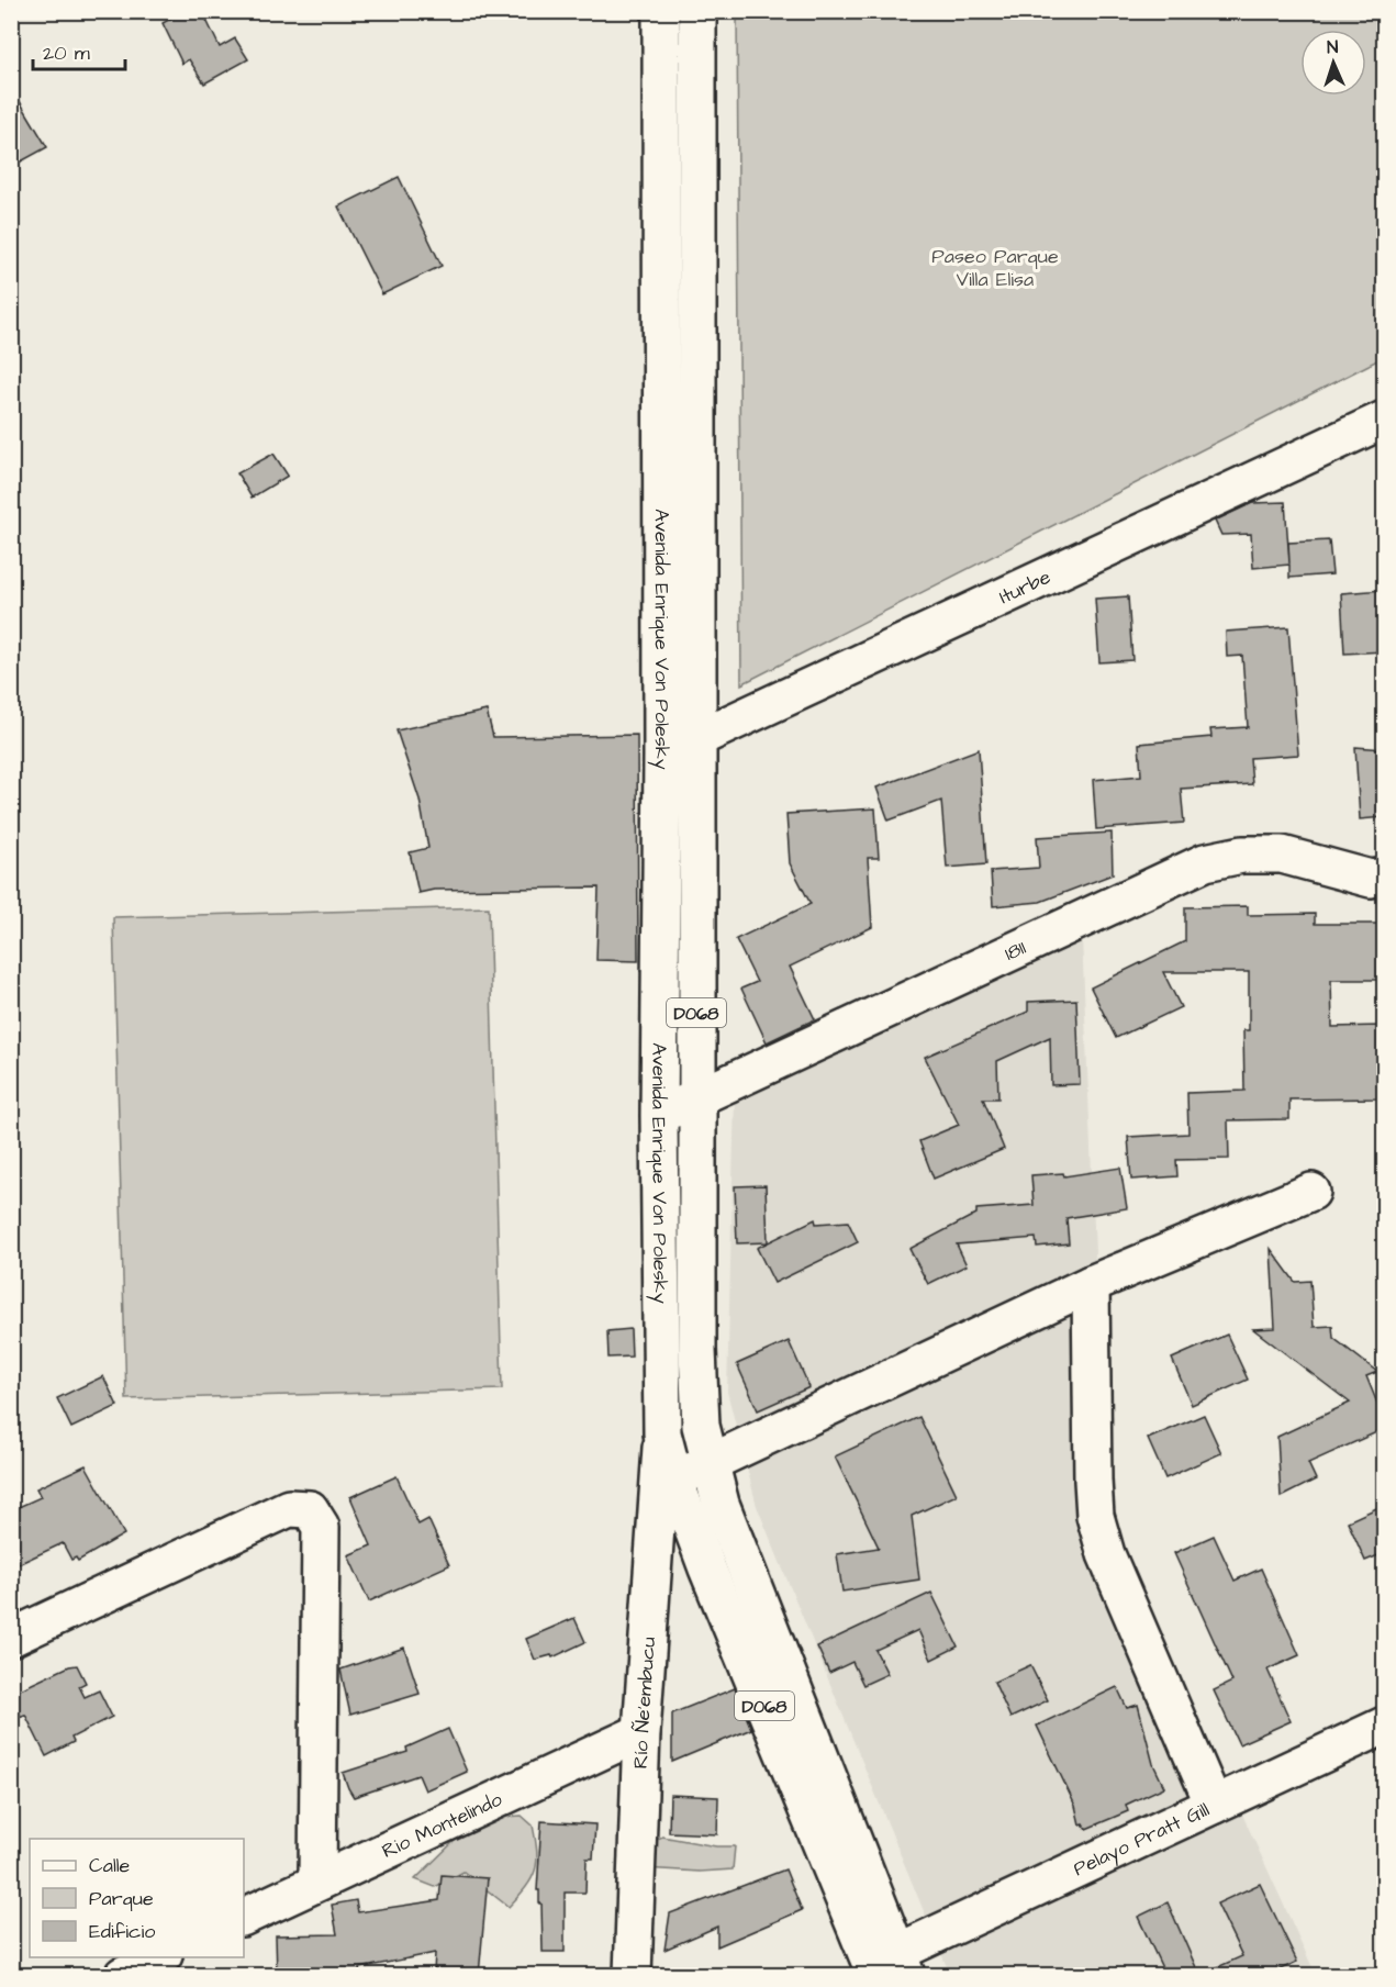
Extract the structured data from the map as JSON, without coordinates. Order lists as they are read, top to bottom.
{
  "streets": {
    "street": [
      "Iturbe",
      "Avenida Enrique Von Polesky",
      "1811",
      "D068",
      "Río Ñe'embucu",
      "Rio Montelindo",
      "Pelayo Pratt Gill"
    ]
  },
  "crossings": [
    ["Iturbe", "Avenida Enrique Von Polesky"],
    ["Avenida Enrique Von Polesky", "1811"],
    ["Avenida Enrique Von Polesky", "Río Ñe'embucu"],
    ["Avenida Enrique Von Polesky", "Pelayo Pratt Gill"],
    ["Río Ñe'embucu", "Rio Montelindo"]
  ],
  "parks": ["Paseo Parque Villa Elisa"],
  "legend": ["Calle", "Parque", "Edificio"],
  "scale_bar": "20 m",
  "north": "top"
}
